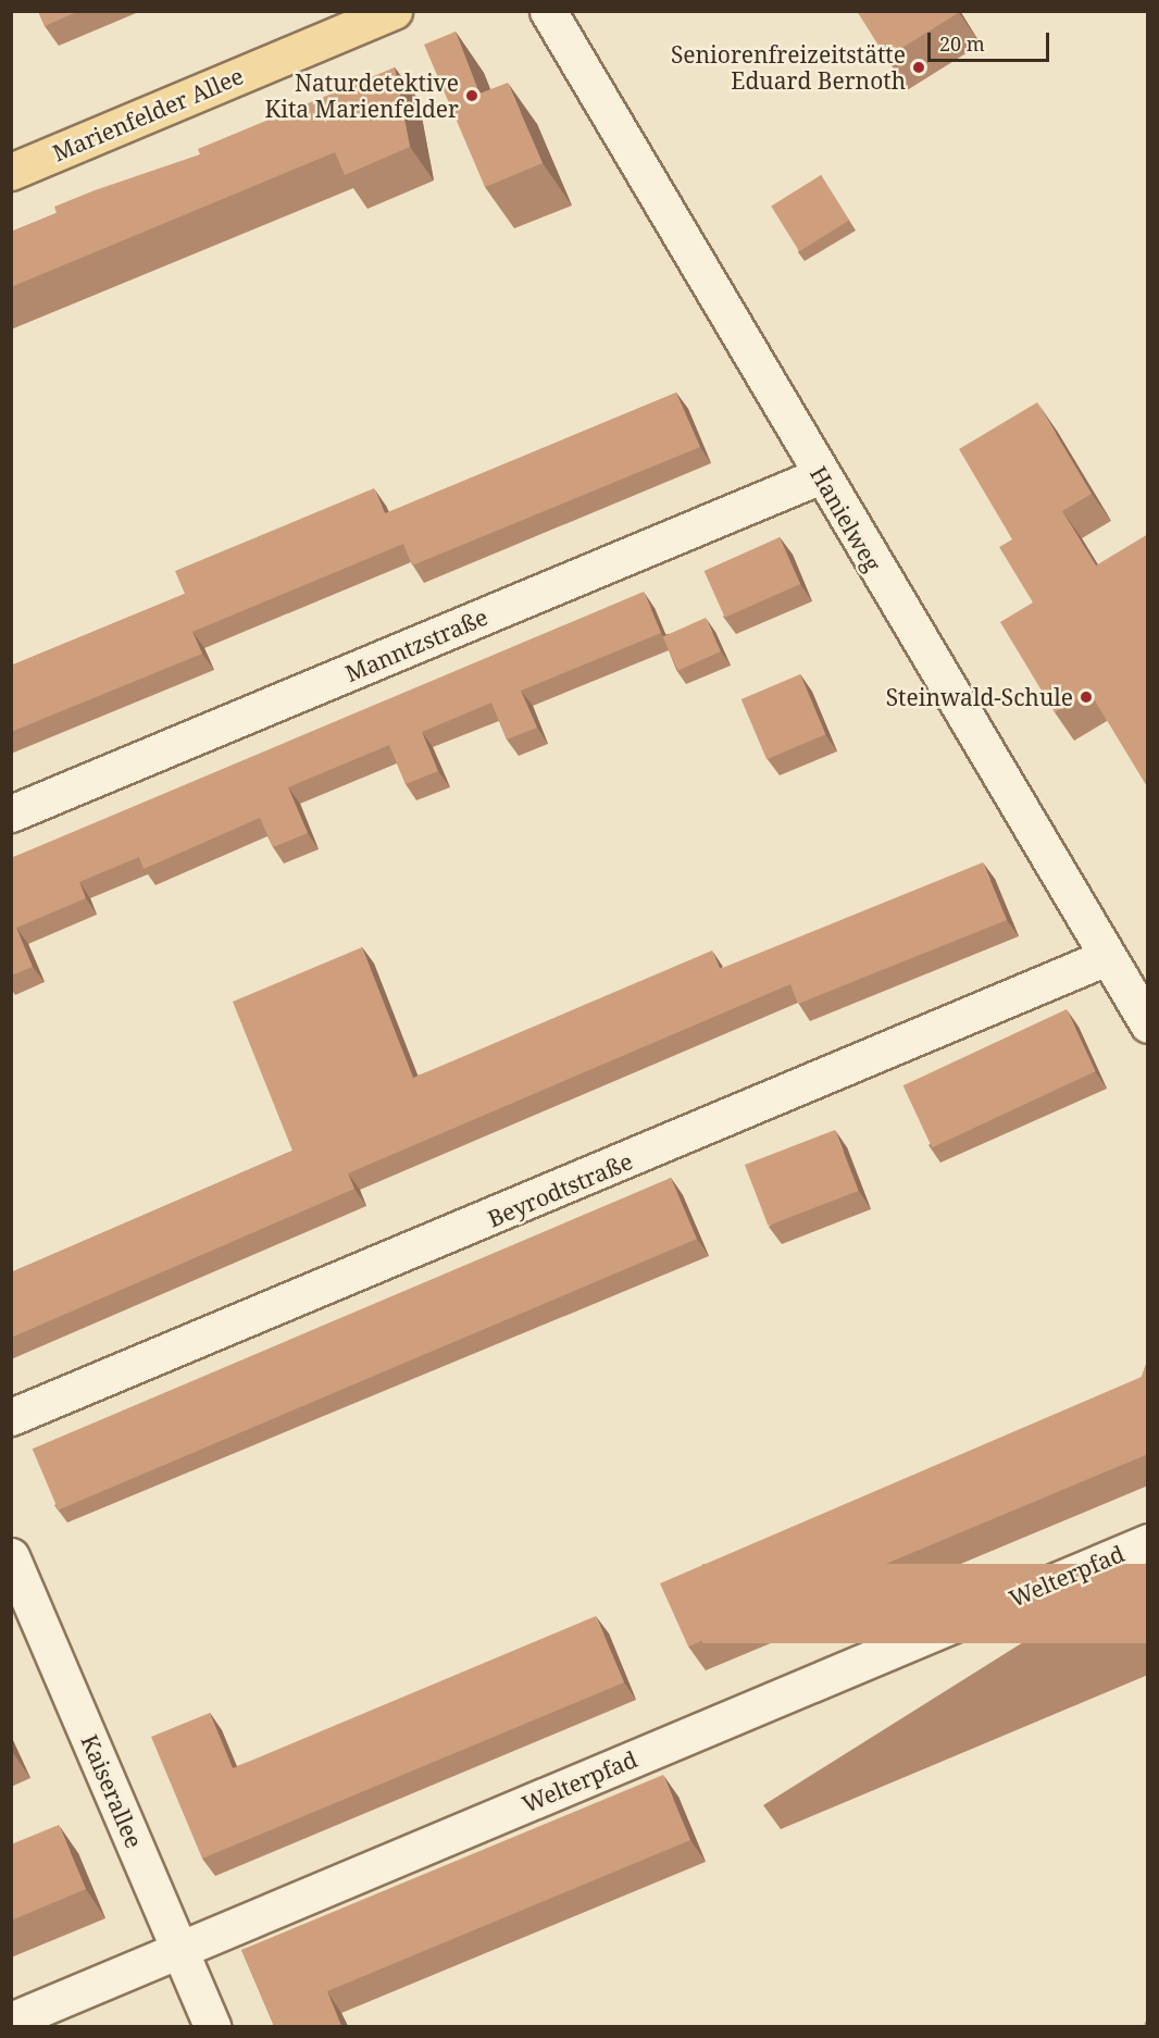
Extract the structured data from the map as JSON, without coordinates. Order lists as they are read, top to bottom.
{
  "streets": {
    "main road": ["Marienfelder Allee"],
    "street": [
      "Hanielweg",
      "Manntzstraße",
      "Beyrodtstraße",
      "Welterpfad",
      "Kaiserallee"
    ]
  },
  "crossings": [
    ["Hanielweg", "Manntzstraße"],
    ["Hanielweg", "Beyrodtstraße"],
    ["Welterpfad", "Kaiserallee"]
  ],
  "places": ["Seniorenfreizeitstätte Eduard Bernoth", "Naturdetektive Kita Marienfelder", "Steinwald-Schule"],
  "scale_bar": "20 m"
}
